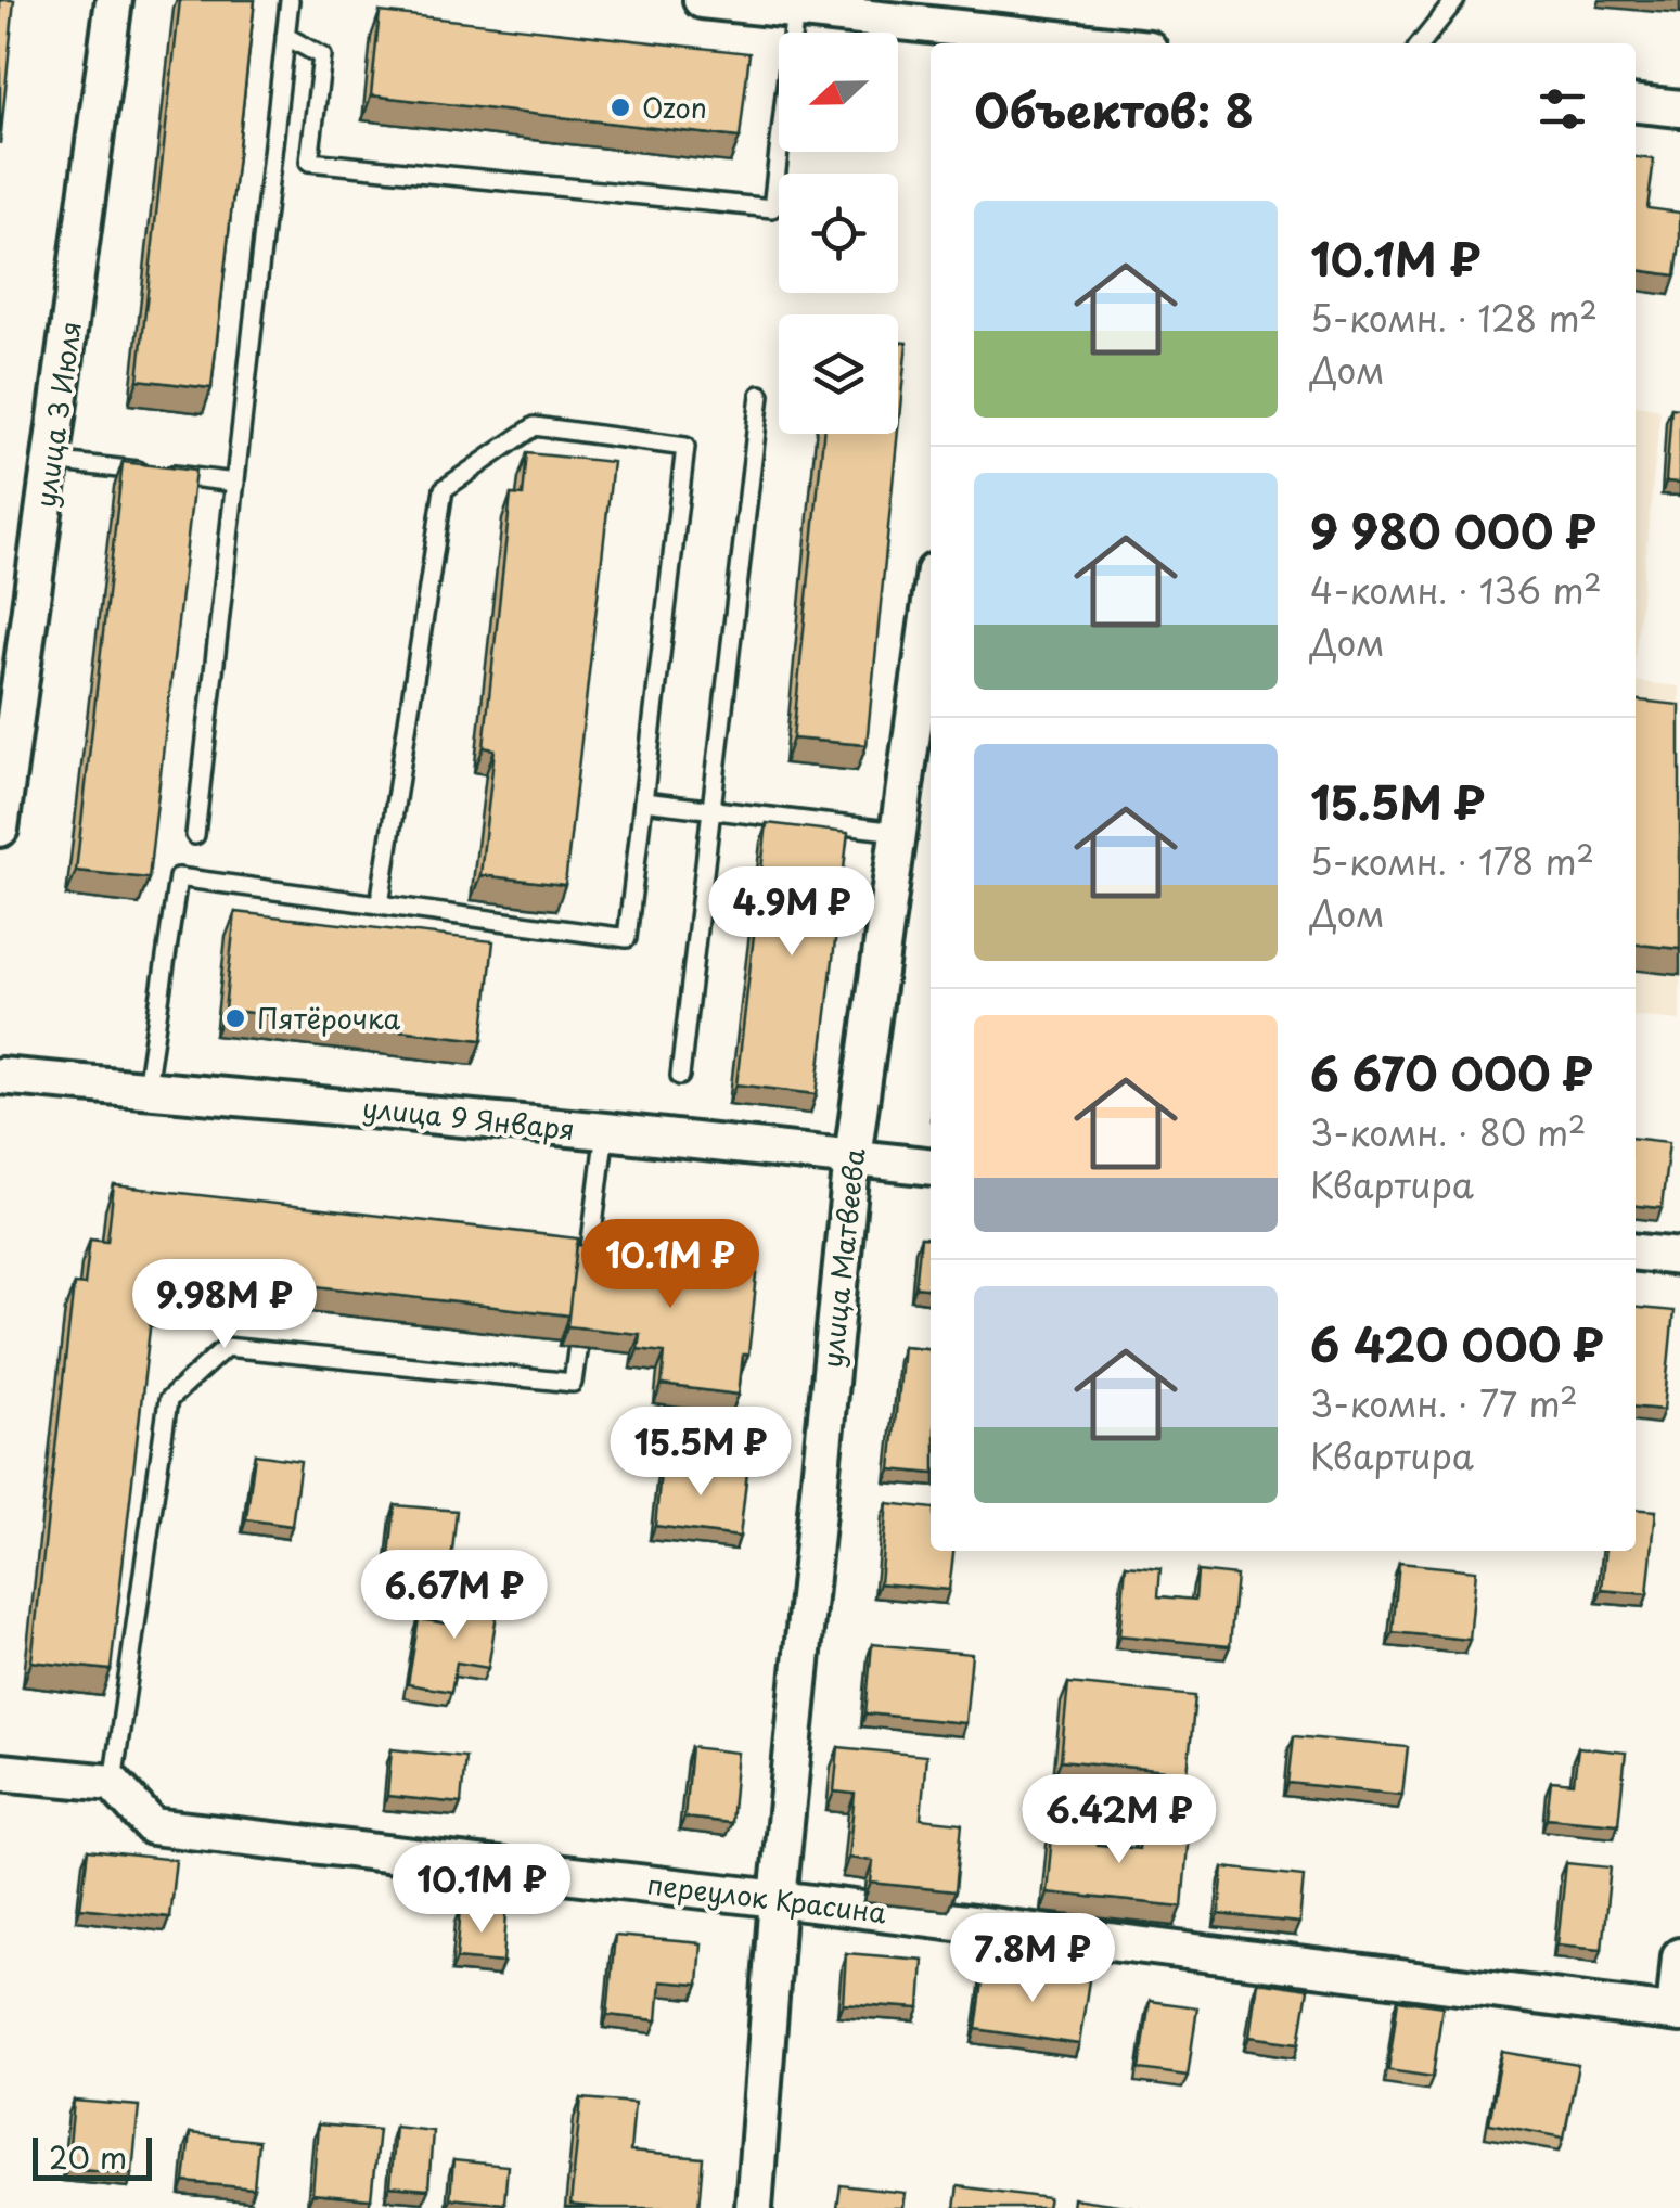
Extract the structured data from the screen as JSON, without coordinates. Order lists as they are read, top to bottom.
{
  "streets": {
    "street": [
      "улица 3 Июля",
      "улица 9 Января",
      "улица Матвеева",
      "переулок Красина"
    ]
  },
  "crossings": [
    ["улица 9 Января", "улица Матвеева"],
    ["улица Матвеева", "переулок Красина"]
  ],
  "places": ["Ozon", "Пятёрочка"],
  "scale_bar": "20 m",
  "north": "left",
  "page": {
    "heading": "Объектов: 8",
    "list": [
      {
        "name": "10.1M ₽",
        "note": "5-комн. · 128 m² · Дом"
      },
      {
        "name": "9 980 000 ₽",
        "note": "4-комн. · 136 m² · Дом"
      },
      {
        "name": "15.5M ₽",
        "note": "5-комн. · 178 m² · Дом"
      },
      {
        "name": "6 670 000 ₽",
        "note": "3-комн. · 80 m² · Квартира"
      },
      {
        "name": "6 420 000 ₽",
        "note": "3-комн. · 77 m² · Квартира"
      }
    ],
    "price": [
      "4.9M ₽",
      "10.1M ₽",
      "9.98M ₽",
      "15.5M ₽",
      "6.67M ₽",
      "6.42M ₽",
      "10.1M ₽",
      "7.8M ₽"
    ],
    "scale": "20 m"
  }
}
